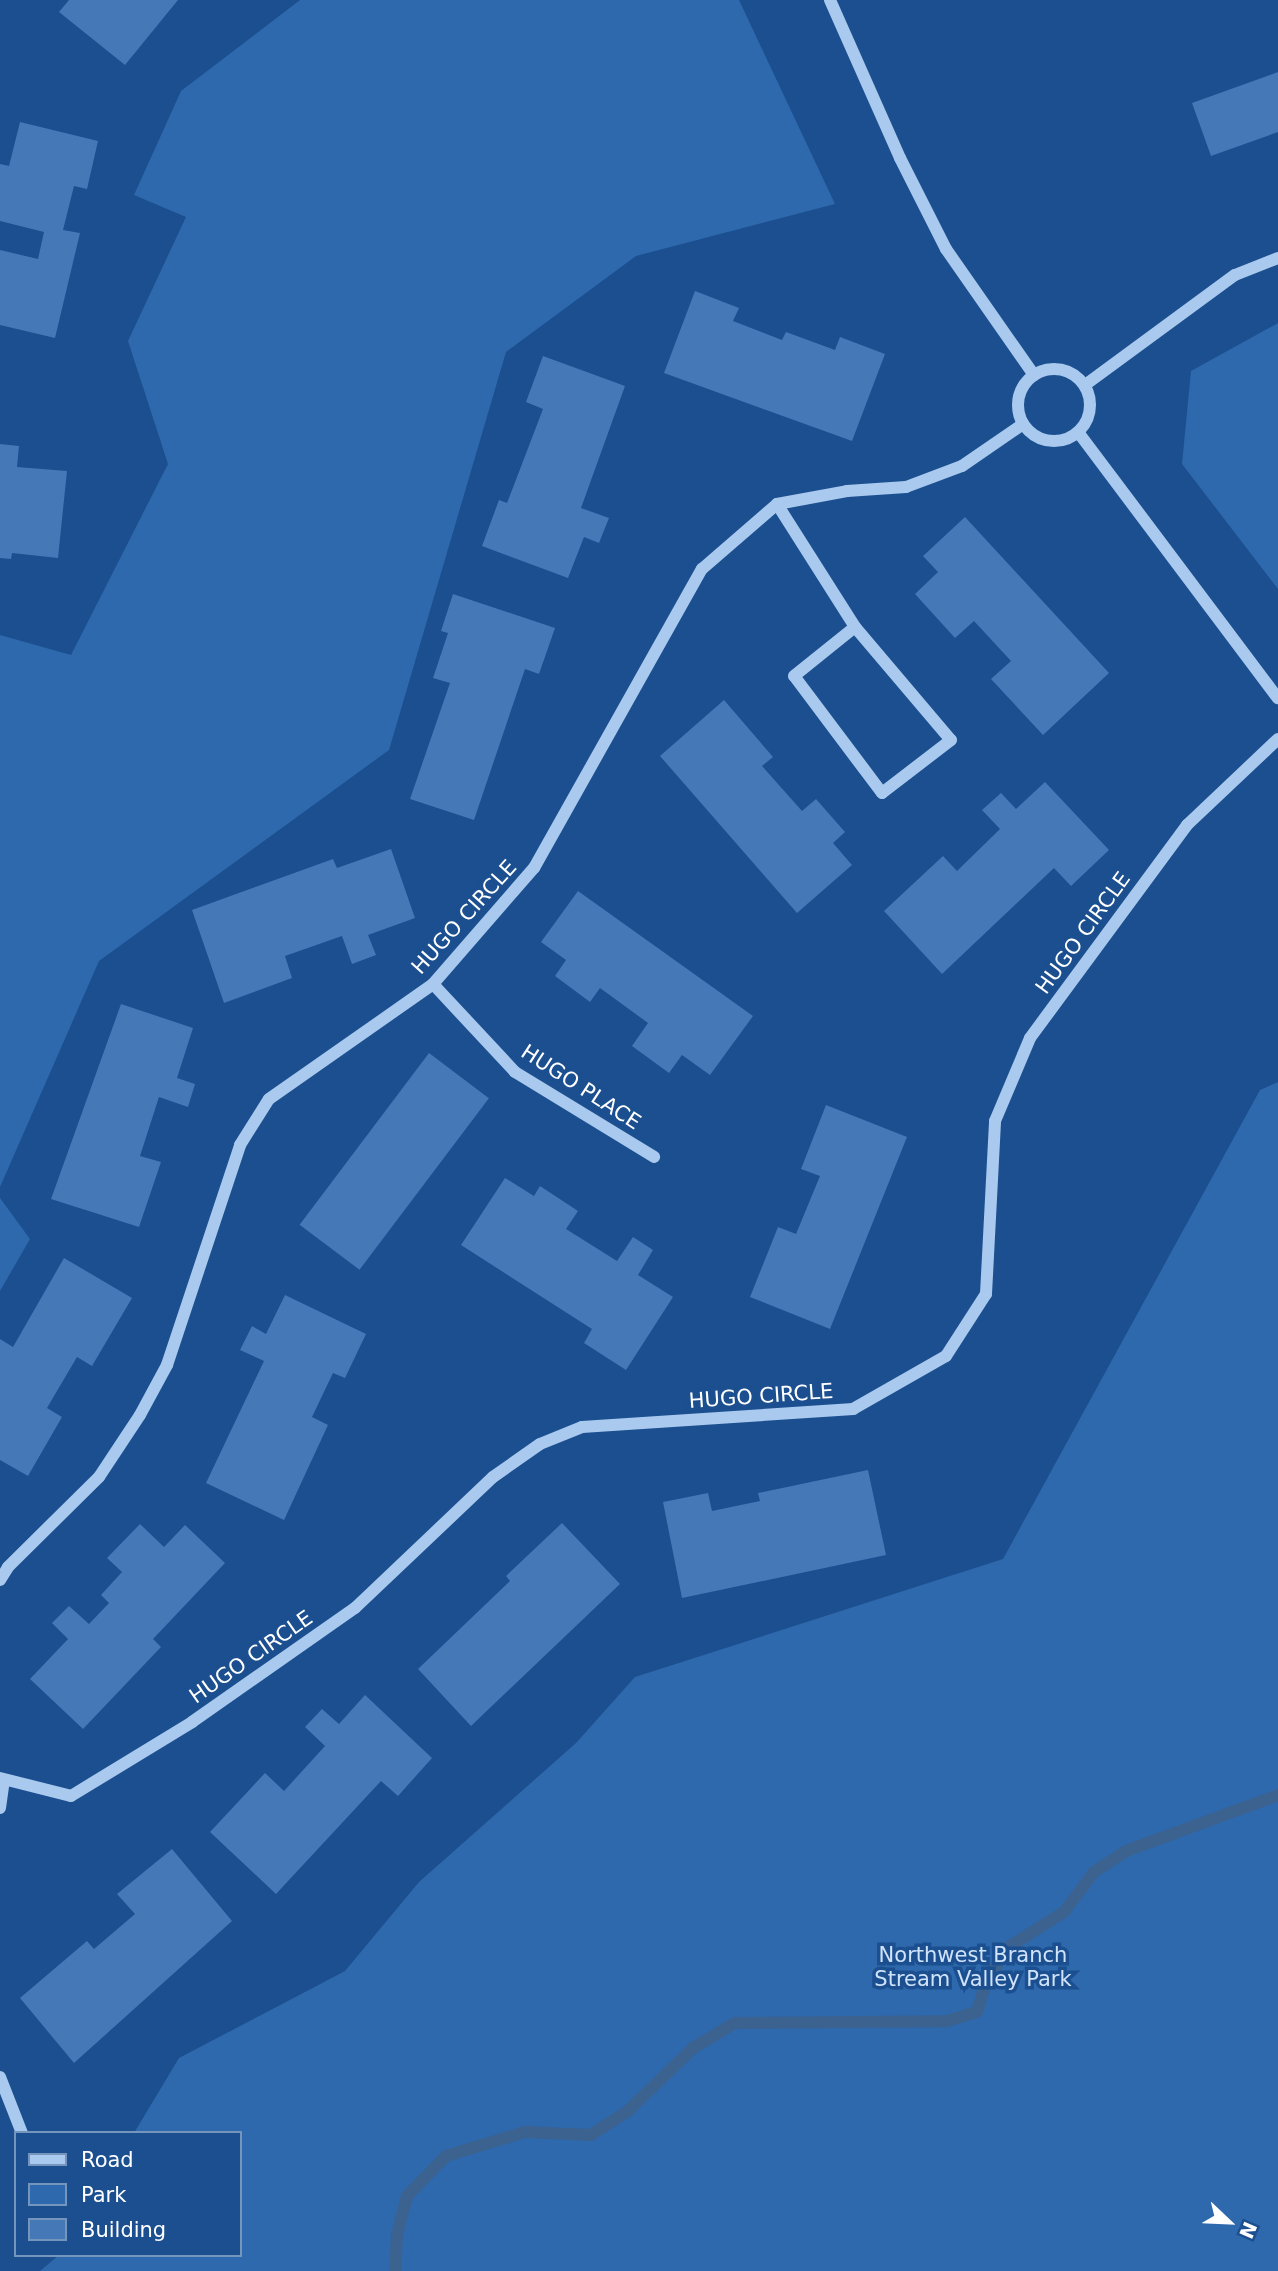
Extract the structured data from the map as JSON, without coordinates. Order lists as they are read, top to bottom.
{
  "streets": {
    "street": ["HUGO CIRCLE", "HUGO PLACE"]
  },
  "crossings": [
    ["HUGO CIRCLE", "HUGO PLACE"]
  ],
  "parks": ["Northwest Branch Stream Valley Park"],
  "legend": ["Road", "Park", "Building"],
  "north": "bottom right"
}
